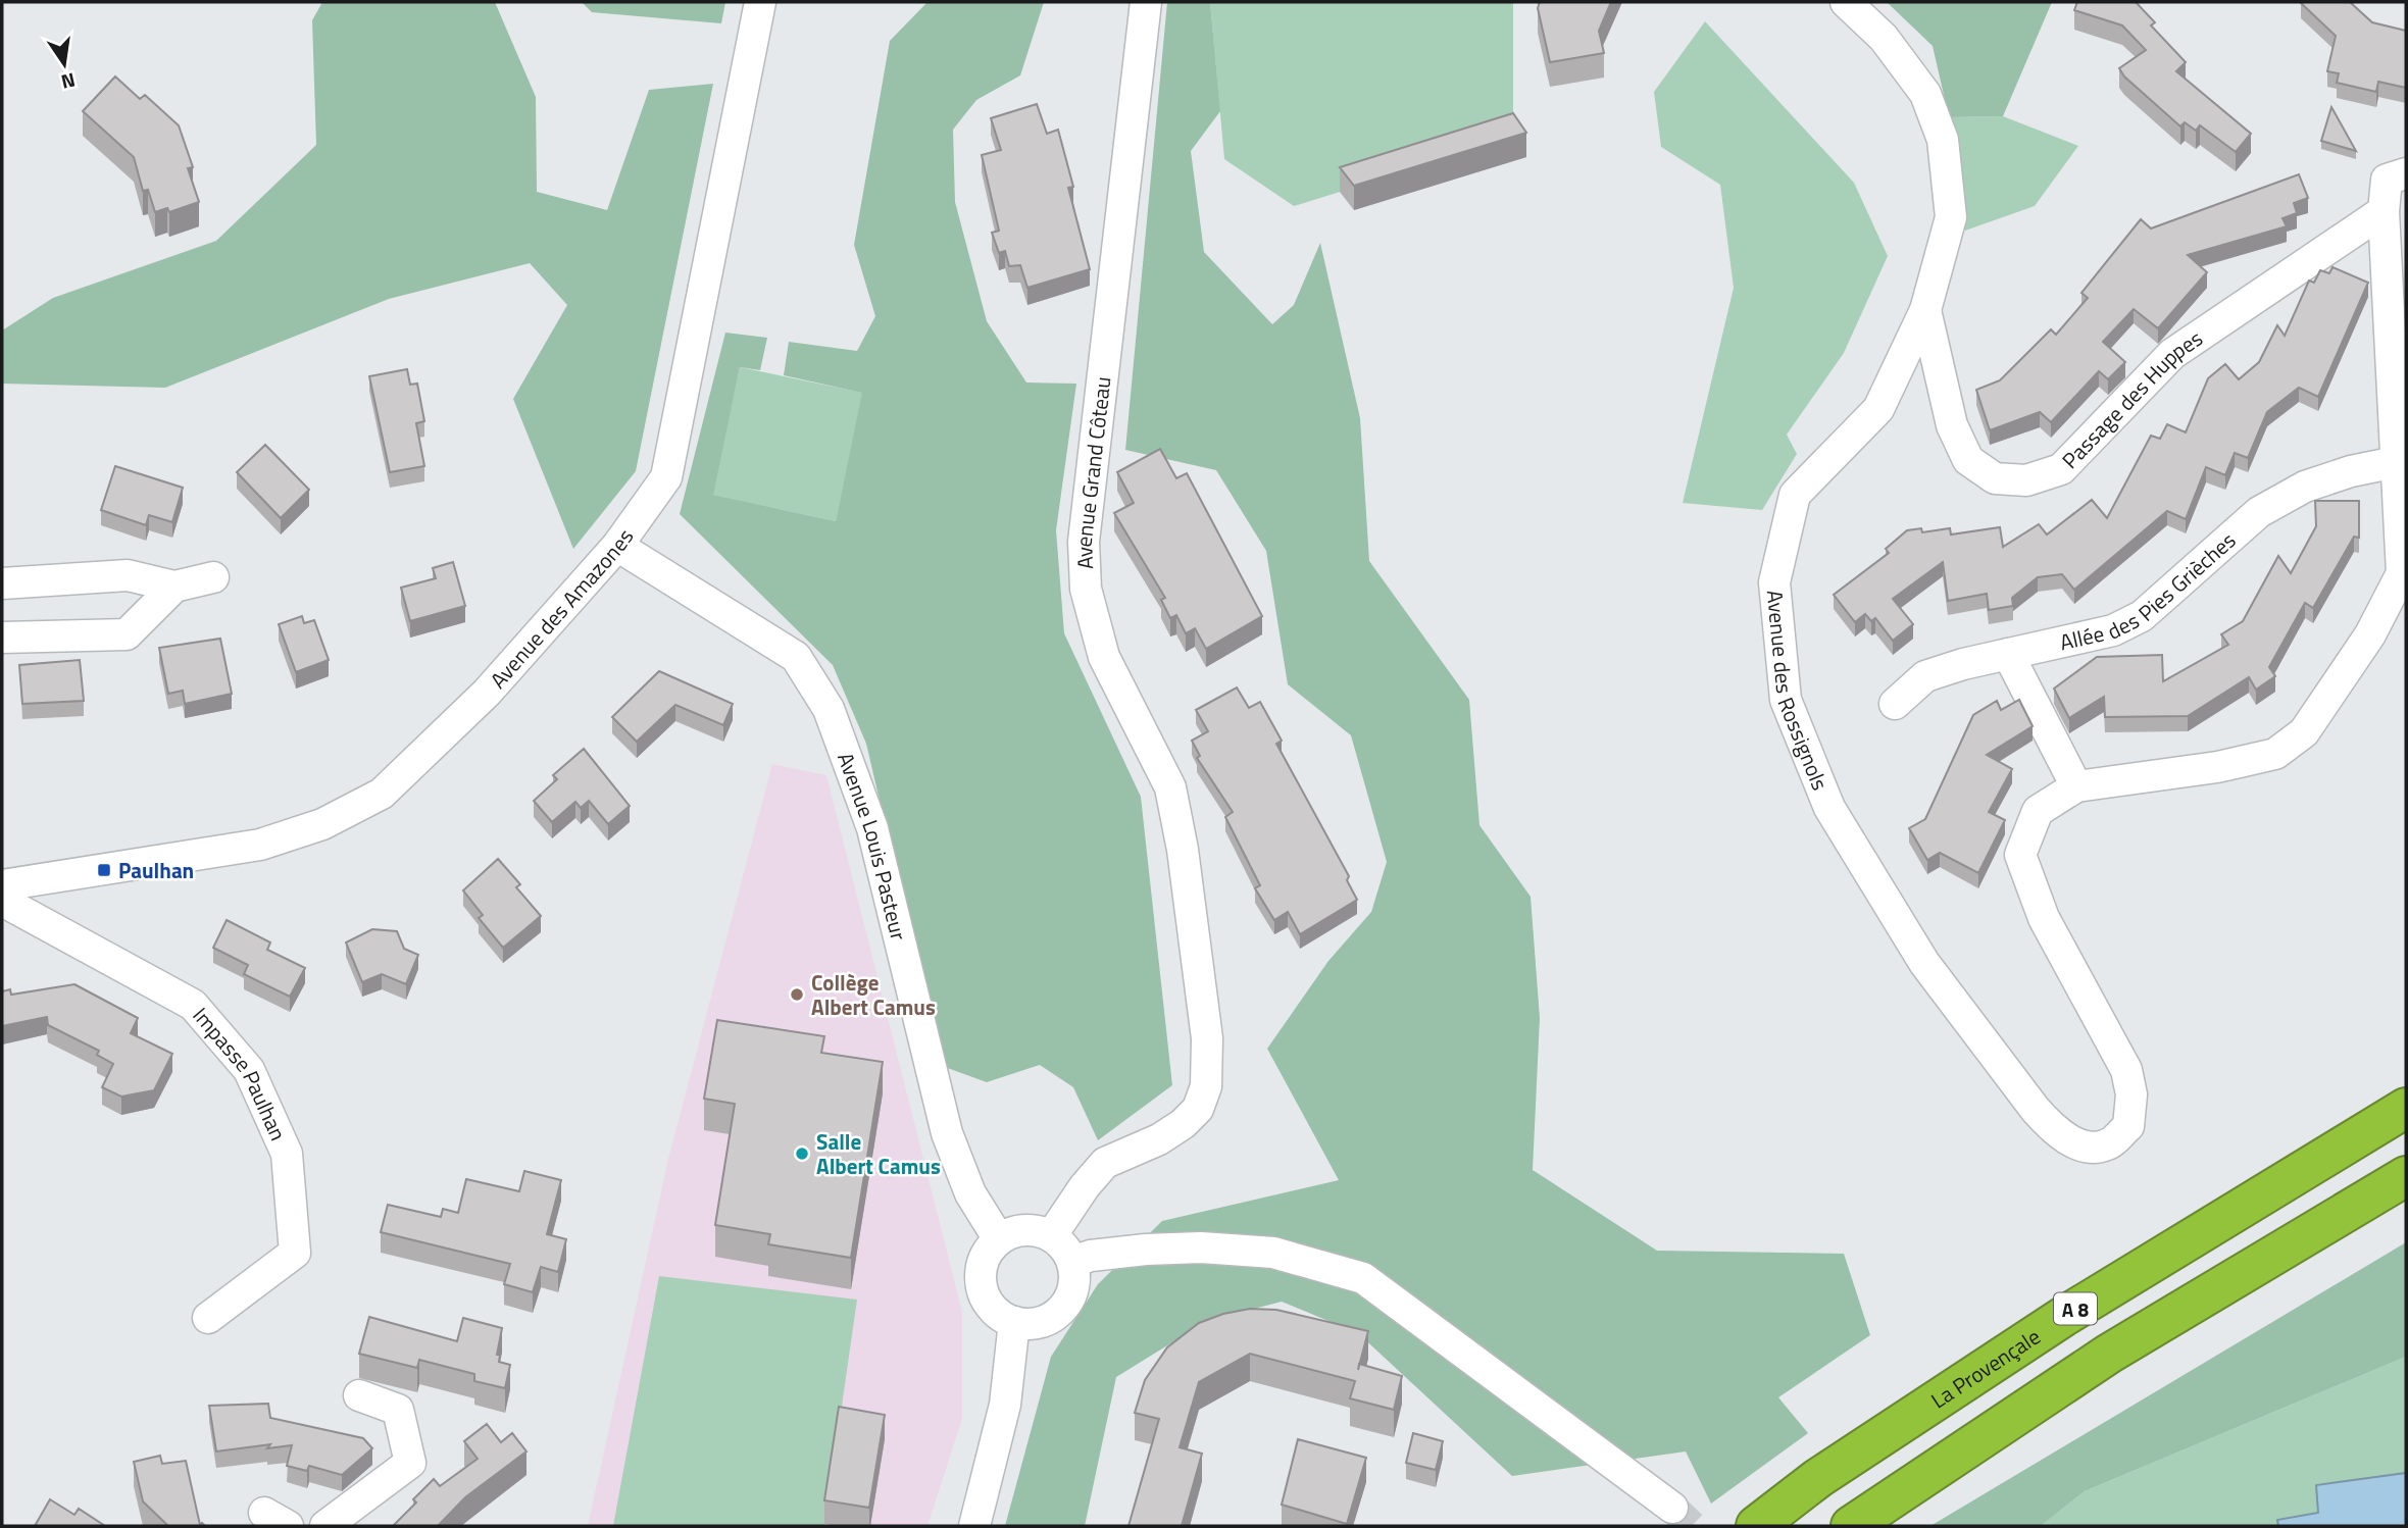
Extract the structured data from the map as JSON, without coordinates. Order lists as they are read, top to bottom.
{
  "streets": {
    "highway": ["A 8", "La Provençale"],
    "street": [
      "Passage des Huppes",
      "Avenue Grand Côteau",
      "Allée des Pies Grièches",
      "Avenue des Amazones",
      "Avenue des Rossignols",
      "Avenue Louis Pasteur",
      "Impasse Paulhan"
    ]
  },
  "crossings": [
    ["Passage des Huppes", "Avenue des Rossignols"],
    ["Avenue Grand Côteau", "Avenue Louis Pasteur"],
    ["Avenue des Amazones", "Avenue Louis Pasteur"]
  ],
  "places": {
    "transit": ["Paulhan"],
    "other": ["Collège Albert Camus", "Salle Albert Camus"]
  },
  "north": "bottom"
}
